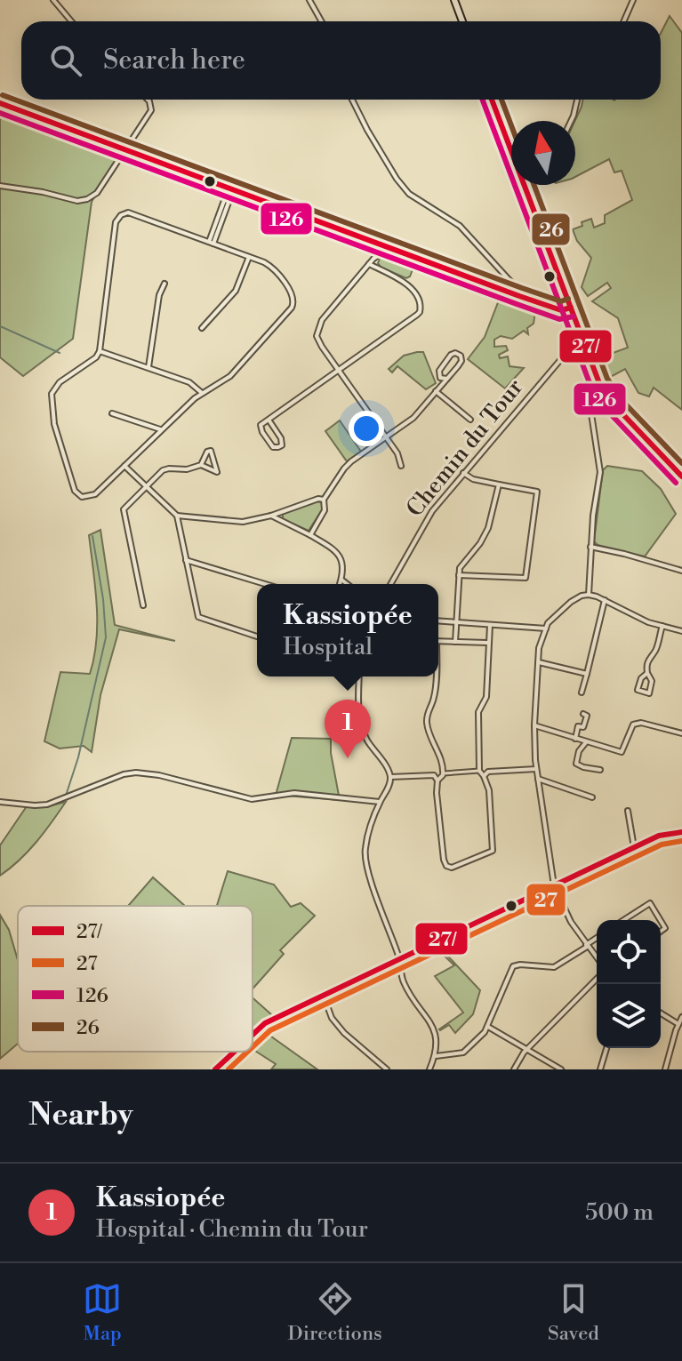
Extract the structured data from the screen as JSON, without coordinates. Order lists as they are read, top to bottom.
{
  "streets": {
    "street": ["Chemin du Tour"]
  },
  "lines": [
    "transit line 26",
    "transit line 27/",
    "transit line 126",
    "transit line 27"
  ],
  "legend": [
    "27/",
    "27",
    "126",
    "26"
  ],
  "north": "top",
  "page": {
    "search": "Search here",
    "popup": ["Kassiopée", "Hospital"],
    "pins": "1",
    "heading": "Nearby",
    "list": [
      {
        "mark": "1",
        "name": "Kassiopée",
        "note": "Hospital · Chemin du Tour",
        "value": "500 m"
      }
    ],
    "nav": ["Map", "Directions", "Saved"]
  }
}
